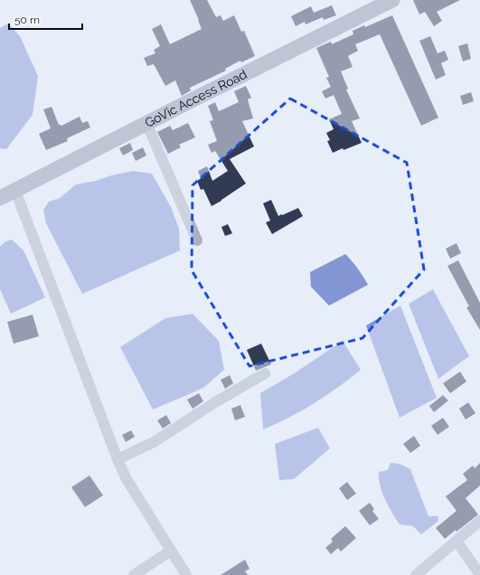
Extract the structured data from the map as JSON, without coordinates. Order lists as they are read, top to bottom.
{
  "streets": {
    "main road": ["GoVic Access Road"]
  },
  "scale_bar": "50 m"
}
